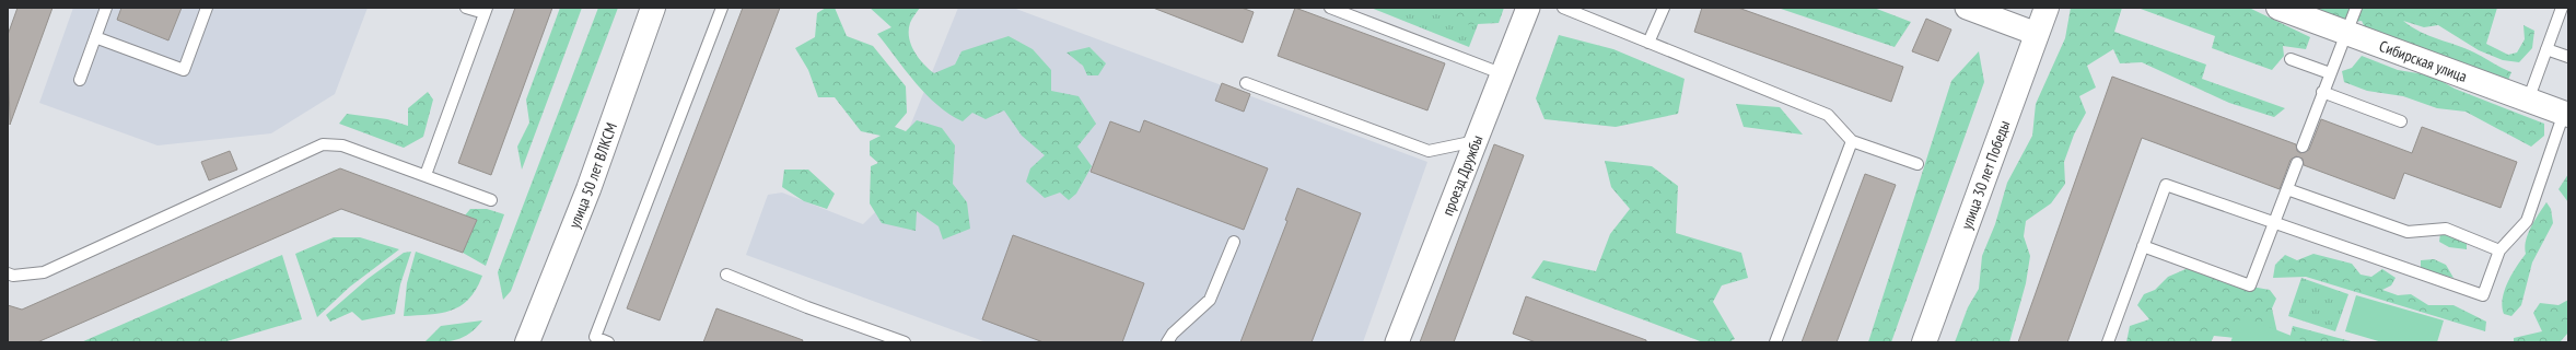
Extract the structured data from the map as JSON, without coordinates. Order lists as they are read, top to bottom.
{
  "streets": {
    "main road": ["Сибирская улица", "улица 30 лет Победы", "улица 50 лет ВЛКСМ"],
    "street": ["проезд Дружбы"]
  }
}
